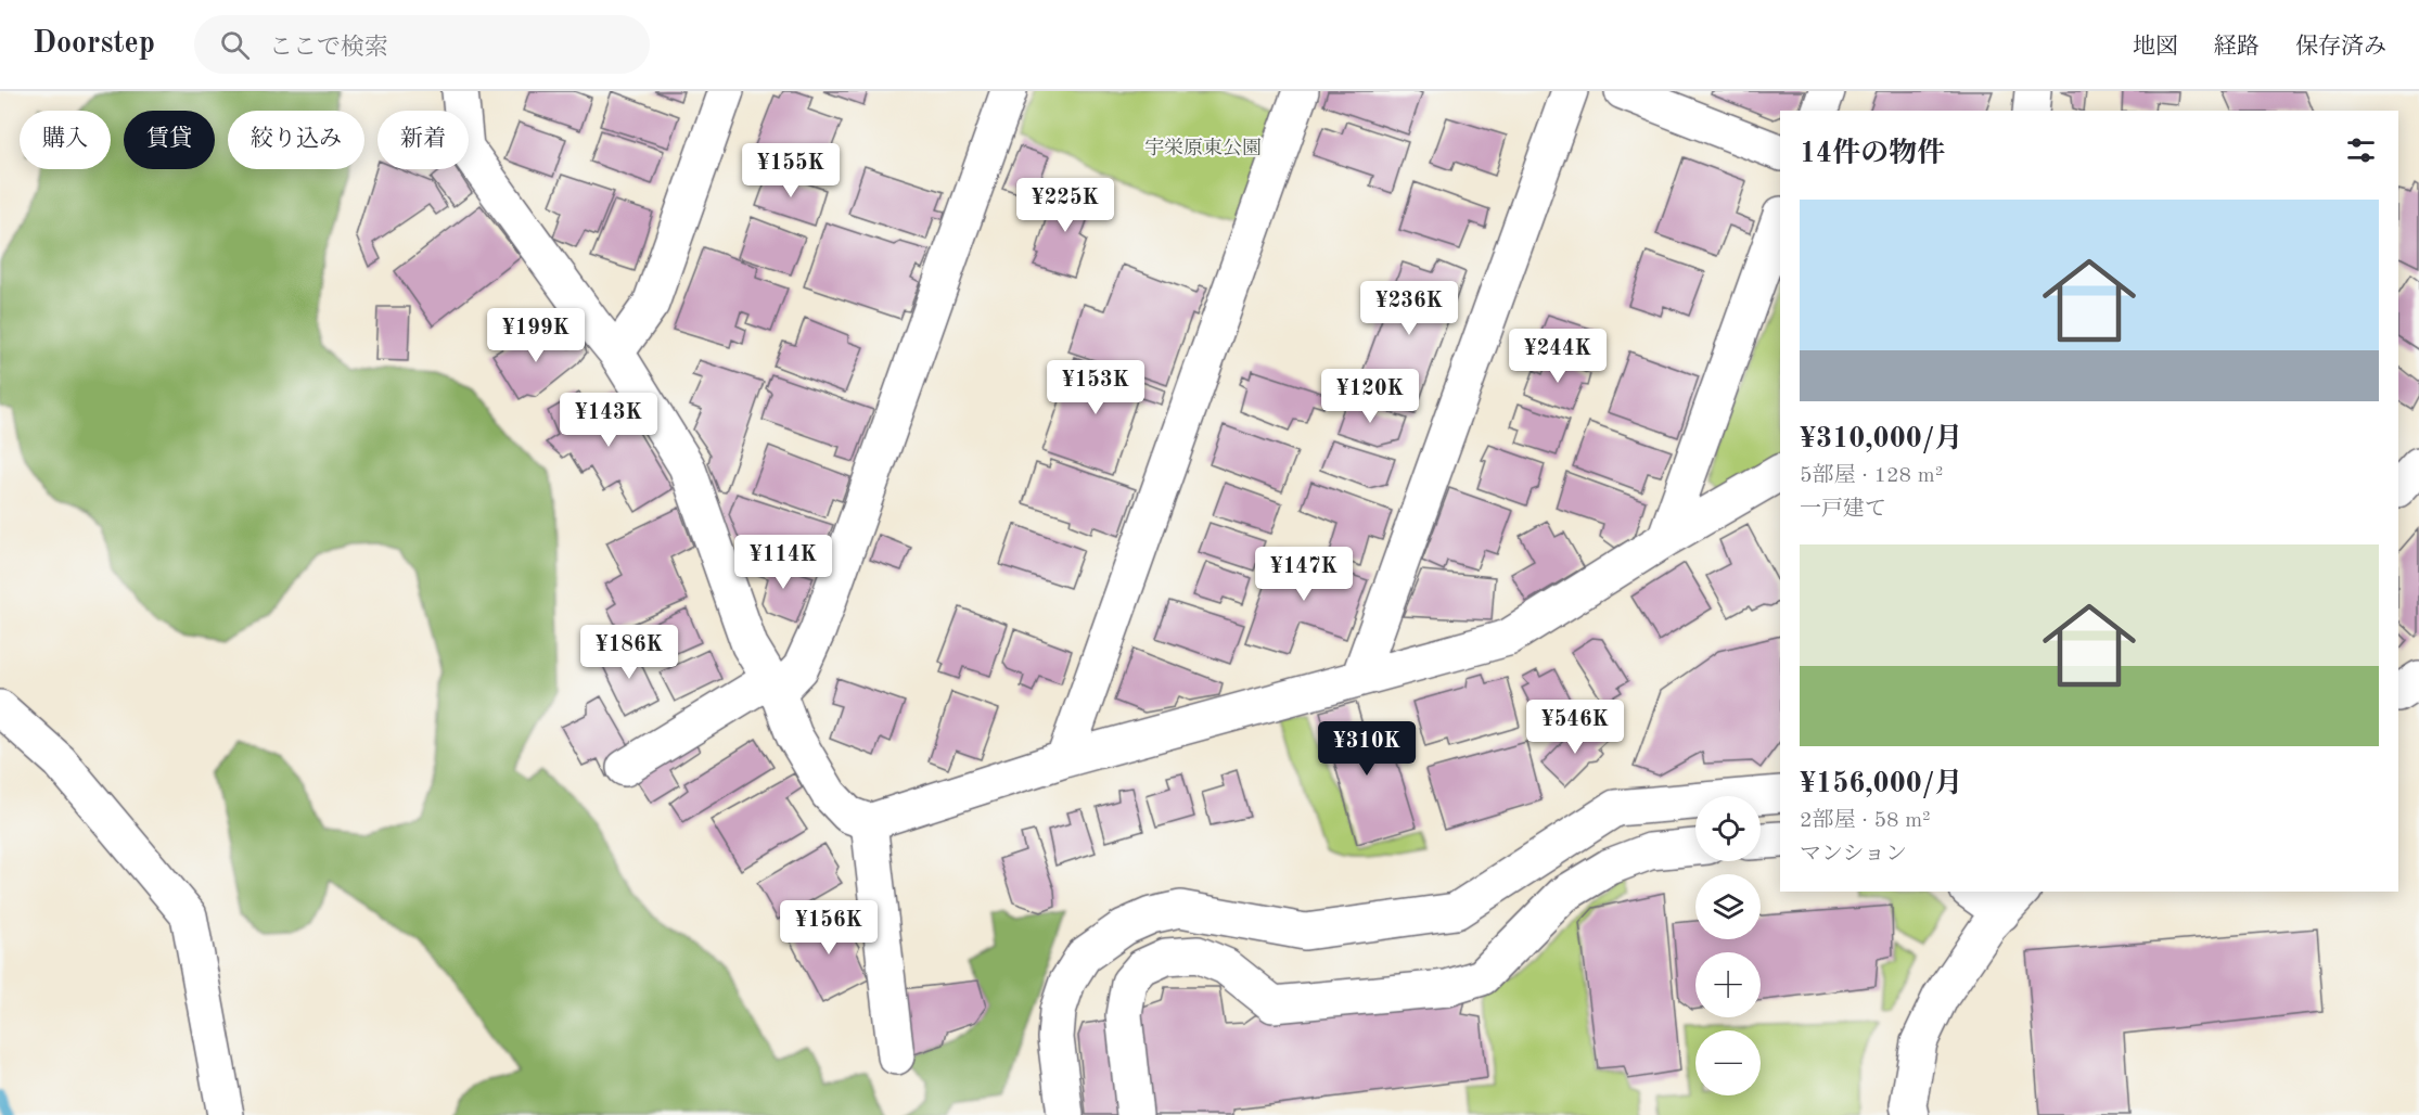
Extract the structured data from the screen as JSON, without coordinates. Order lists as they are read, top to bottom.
{
  "parks": ["宇栄原東公園"],
  "page": {
    "header": "Doorstep",
    "search": "ここで検索",
    "nav": ["地図", "経路", "保存済み"],
    "chip": [
      "購入",
      "賃貸",
      "絞り込み",
      "新着"
    ],
    "heading": "14件の物件",
    "price": [
      "¥155K",
      "¥225K",
      "¥236K",
      "¥199K",
      "¥244K",
      "¥153K",
      "¥120K",
      "¥143K",
      "¥114K",
      "¥147K",
      "¥186K",
      "¥546K",
      "¥310K",
      "¥156K"
    ],
    "list": [
      {
        "name": "¥310,000/月",
        "note": "5部屋 · 128 m² · 一戸建て"
      },
      {
        "name": "¥156,000/月",
        "note": "2部屋 · 58 m² · マンション"
      }
    ],
    "map_buttons": ["+", "−"]
  }
}
